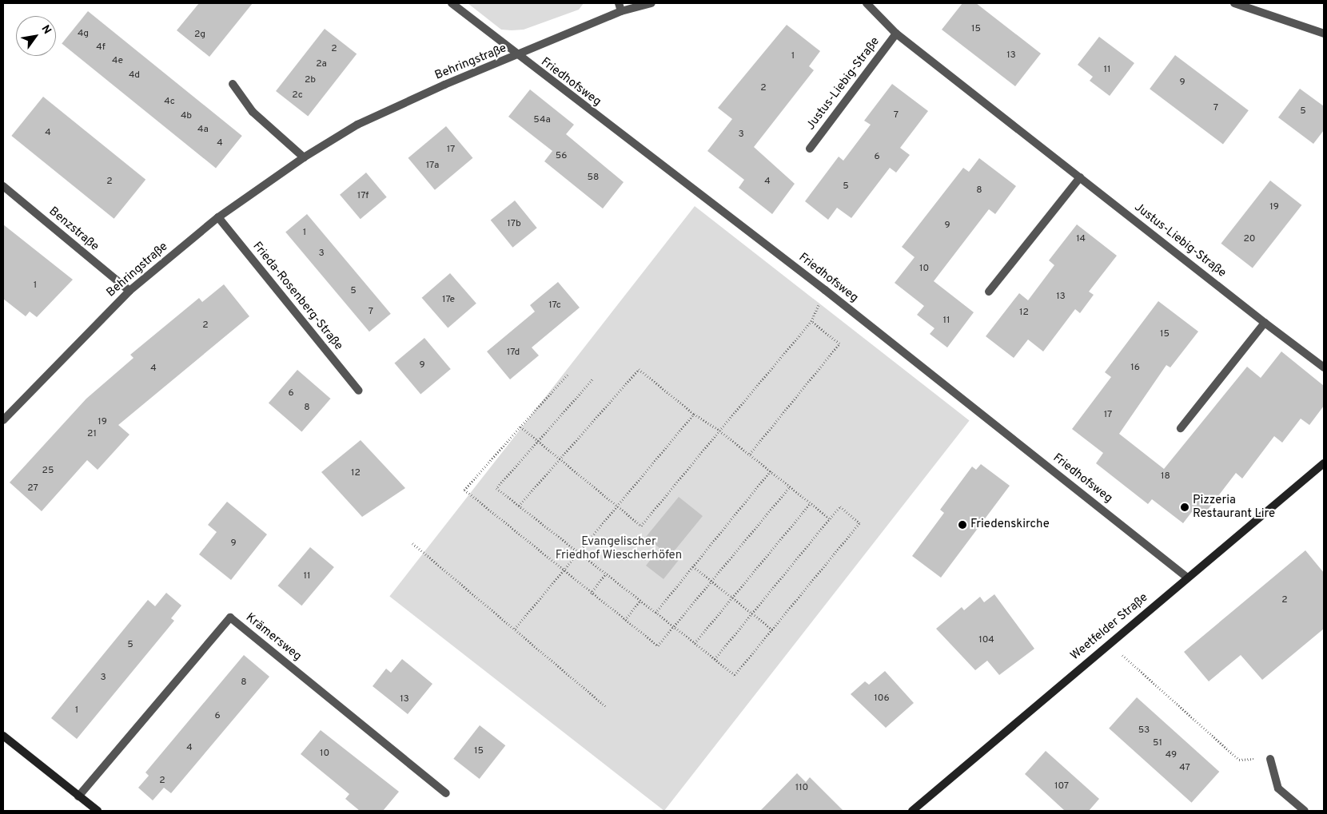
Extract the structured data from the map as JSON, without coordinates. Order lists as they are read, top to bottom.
{
  "streets": {
    "street": [
      "Behringstraße",
      "Friedhofsweg",
      "Justus-Liebig-Straße",
      "Benzstraße",
      "Frieda-Rosenberg-Straße",
      "Weetfelder Straße",
      "Krämersweg"
    ]
  },
  "crossings": [
    ["Behringstraße", "Friedhofsweg"],
    ["Behringstraße", "Benzstraße"],
    ["Behringstraße", "Frieda-Rosenberg-Straße"],
    ["Friedhofsweg", "Weetfelder Straße"]
  ],
  "parks": ["Evangelischer Friedhof Wiescherhöfen"],
  "places": ["Pizzeria Restaurant Lire", "Friedenskirche"],
  "house_numbers": [
    "15",
    "4g",
    "2g",
    "4f",
    "2",
    "13",
    "1",
    "4e",
    "2a",
    "11",
    "4d",
    "2b",
    "9",
    "2",
    "2c",
    "4c",
    "7",
    "5",
    "7",
    "4b",
    "54a",
    "4a",
    "4",
    "3",
    "4",
    "17",
    "56",
    "6",
    "17a",
    "58",
    "2",
    "4",
    "5",
    "8",
    "17f",
    "19",
    "17b",
    "9",
    "1",
    "14",
    "20",
    "3",
    "10",
    "1",
    "5",
    "13",
    "17e",
    "17c",
    "7",
    "12",
    "11",
    "2",
    "15",
    "17d",
    "9",
    "16",
    "4",
    "6",
    "8",
    "17",
    "19",
    "21",
    "25",
    "12",
    "18",
    "27",
    "9",
    "11",
    "2",
    "104",
    "5",
    "3",
    "8",
    "106",
    "13",
    "1",
    "6",
    "53",
    "51",
    "4",
    "15",
    "10",
    "49",
    "47",
    "2",
    "107",
    "110"
  ],
  "north": "top right"
}
